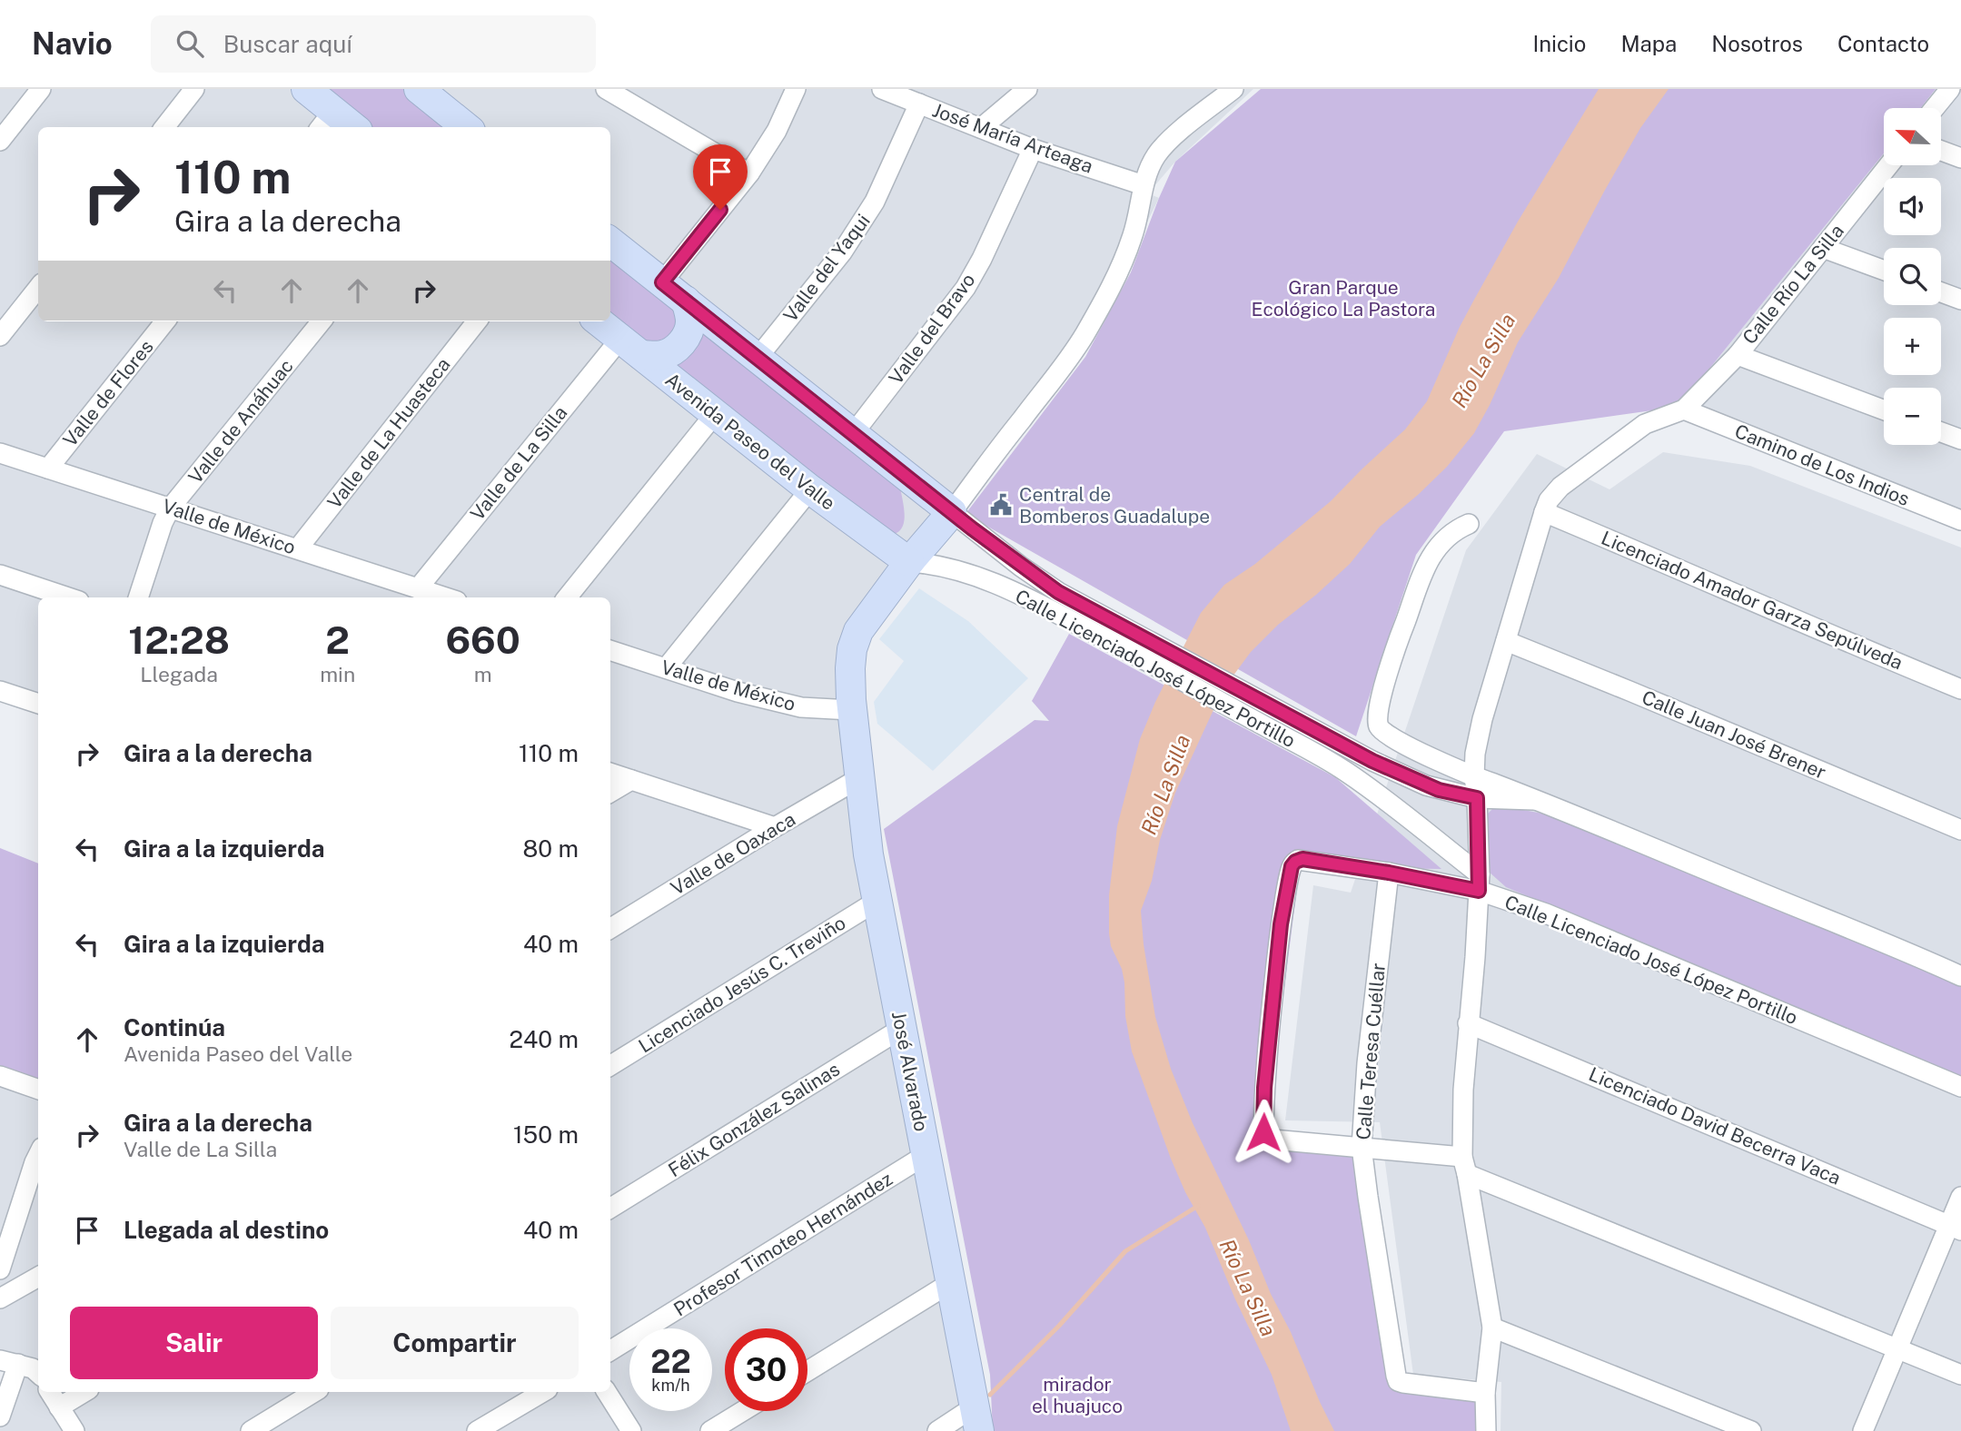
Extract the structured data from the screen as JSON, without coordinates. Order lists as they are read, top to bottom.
{
  "streets": {
    "street": [
      "José María Arteaga",
      "Valle del Yaqui",
      "Calle Río La Silla",
      "Valle del Bravo",
      "Valle de Flores",
      "Valle de Anáhuac",
      "Valle de La Huasteca",
      "Avenida Paseo del Valle",
      "Valle de La Silla",
      "Camino de Los Indios",
      "Valle de México",
      "Licenciado Amador Garza Sepúlveda",
      "Calle Licenciado José López Portillo",
      "Calle Juan José Brener",
      "Valle de Oaxaca",
      "Licenciado Jesús C. Treviño",
      "Calle Teresa Cuéllar",
      "José Alvarado",
      "Félix González Salinas",
      "Licenciado David Becerra Vaca",
      "Profesor Timoteo Hernández"
    ]
  },
  "crossings": [
    ["José María Arteaga", "Valle del Yaqui"],
    ["José María Arteaga", "Valle del Bravo"],
    ["Calle Río La Silla", "Camino de Los Indios"],
    ["Valle de Flores", "Valle de México"],
    ["Valle de Anáhuac", "Valle de México"],
    ["Valle de La Huasteca", "Valle de México"],
    ["Avenida Paseo del Valle", "Valle de La Silla"],
    ["Avenida Paseo del Valle", "Calle Licenciado José López Portillo"],
    ["Avenida Paseo del Valle", "José Alvarado"],
    ["Valle de La Silla", "Valle de México"],
    ["Valle de México", "José Alvarado"],
    ["Calle Licenciado José López Portillo", "Calle Teresa Cuéllar"],
    ["Calle Licenciado José López Portillo", "José Alvarado"],
    ["Valle de Oaxaca", "José Alvarado"],
    ["Licenciado Jesús C. Treviño", "José Alvarado"],
    ["José Alvarado", "Félix González Salinas"],
    ["José Alvarado", "Profesor Timoteo Hernández"]
  ],
  "water": ["Río La Silla"],
  "parks": ["Gran Parque Ecológico La Pastora", "mirador el huajuco"],
  "places": {
    "public building": ["Central de Bomberos Guadalupe"]
  },
  "north": "left",
  "page": {
    "header": "Navio",
    "search": "Buscar aquí",
    "nav": [
      "Inicio",
      "Mapa",
      "Nosotros",
      "Contacto"
    ],
    "map_buttons": ["+", "−"],
    "turn": ["110 m", "Gira a la derecha"],
    "eta": [
      "12:28",
      "Llegada",
      "2",
      "min",
      "660",
      "m"
    ],
    "list": [
      {
        "name": "Gira a la derecha",
        "value": "110 m"
      },
      {
        "name": "Gira a la izquierda",
        "value": "80 m"
      },
      {
        "name": "Gira a la izquierda",
        "value": "40 m"
      },
      {
        "name": "Continúa",
        "note": "Avenida Paseo del Valle",
        "value": "240 m"
      },
      {
        "name": "Gira a la derecha",
        "note": "Valle de La Silla",
        "value": "150 m"
      },
      {
        "name": "Llegada al destino",
        "value": "40 m"
      }
    ],
    "buttons": ["Salir", "Compartir"],
    "speed": "22 km/h",
    "limit": "30"
  }
}
